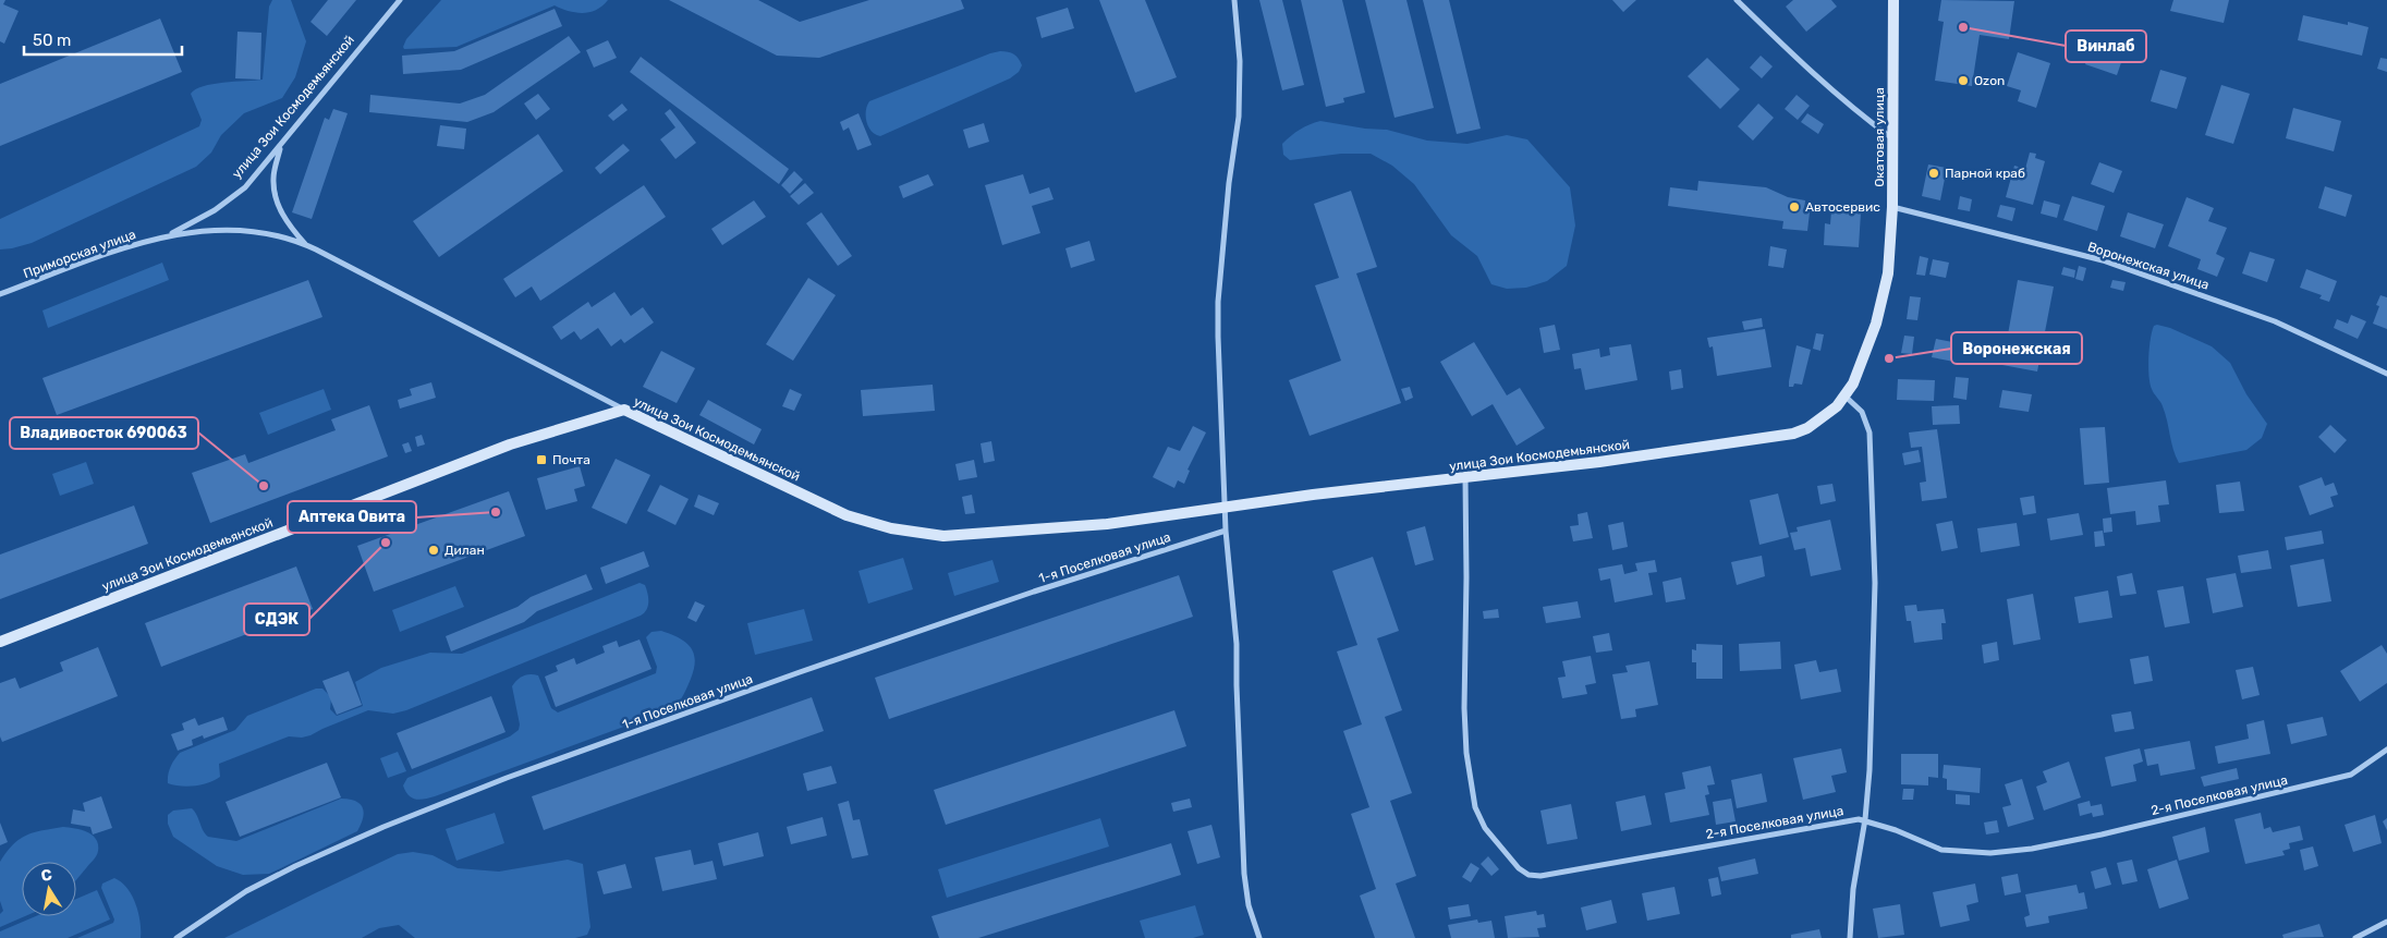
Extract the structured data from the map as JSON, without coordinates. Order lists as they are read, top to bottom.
{
  "streets": {
    "main road": ["улица Зои Космодемьянской", "Окатовая улица"],
    "street": [
      "Приморская улица",
      "Воронежская улица",
      "1-я Поселковая улица",
      "2-я Поселковая улица"
    ]
  },
  "crossings": [
    ["улица Зои Космодемьянской", "Окатовая улица"],
    ["улица Зои Космодемьянской", "Приморская улица"],
    ["улица Зои Космодемьянской", "2-я Поселковая улица"],
    ["Окатовая улица", "Воронежская улица"]
  ],
  "places": {
    "other": [
      "Винлаб",
      "Ozon",
      "Парной краб",
      "Автосервис",
      "Воронежская",
      "Владивосток 690063",
      "Аптека Овита",
      "СДЭК",
      "Дилан"
    ],
    "transit": ["Почта"]
  },
  "scale_bar": "50 m",
  "north": "top"
}
